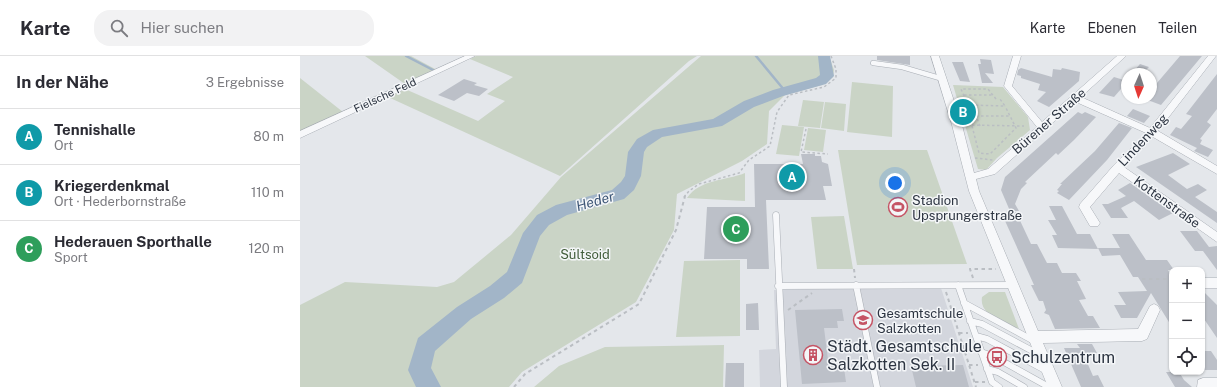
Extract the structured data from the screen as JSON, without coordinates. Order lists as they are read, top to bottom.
{
  "streets": {
    "street": [
      "Fielsche Feld",
      "Bürener Straße",
      "Lindenweg",
      "Kottenstraße"
    ]
  },
  "crossings": [
    ["Lindenweg", "Kottenstraße"]
  ],
  "water": ["Heder"],
  "parks": ["Sültsoid"],
  "places": {
    "sports": ["Stadion Upsprungerstraße"],
    "school or university": ["Gesamtschule Salzkotten"],
    "building": ["Städt. Gesamtschule Salzkotten Sek. II"],
    "bus stop": ["Schulzentrum"]
  },
  "north": "bottom",
  "page": {
    "header": "Karte",
    "search": "Hier suchen",
    "nav": ["Karte", "Ebenen", "Teilen"],
    "heading": ["In der Nähe", "3 Ergebnisse"],
    "pins": ["B", "A", "C"],
    "list": [
      {
        "mark": "A",
        "name": "Tennishalle",
        "note": "Ort",
        "value": "80 m"
      },
      {
        "mark": "B",
        "name": "Kriegerdenkmal",
        "note": "Ort · Hederbornstraße",
        "value": "110 m"
      },
      {
        "mark": "C",
        "name": "Hederauen Sporthalle",
        "note": "Sport",
        "value": "120 m"
      }
    ],
    "map_buttons": ["+", "−"]
  }
}
